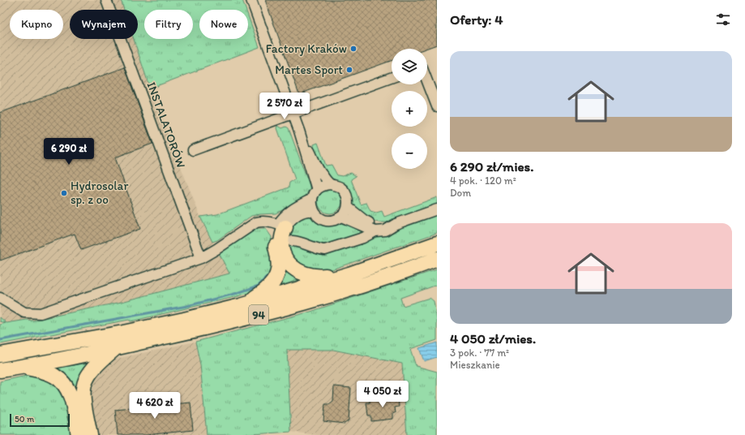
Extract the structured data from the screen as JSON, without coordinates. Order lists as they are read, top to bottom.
{
  "streets": {
    "highway": ["94"],
    "street": ["INSTALATORÓW"]
  },
  "places": ["Factory Kraków", "Martes Sport", "Hydrosolar sp. z oo"],
  "scale_bar": "50 m",
  "page": {
    "heading": "Oferty: 4",
    "chip": [
      "Kupno",
      "Wynajem",
      "Filtry",
      "Nowe"
    ],
    "list": [
      {
        "name": "6 290 zł/mies.",
        "note": "4 pok. · 120 m² · Dom"
      },
      {
        "name": "4 050 zł/mies.",
        "note": "3 pok. · 77 m² · Mieszkanie"
      }
    ],
    "map_buttons": ["+", "−"],
    "price": [
      "2 570 zł",
      "6 290 zł",
      "4 050 zł",
      "4 620 zł"
    ],
    "scale": "50 m"
  }
}
